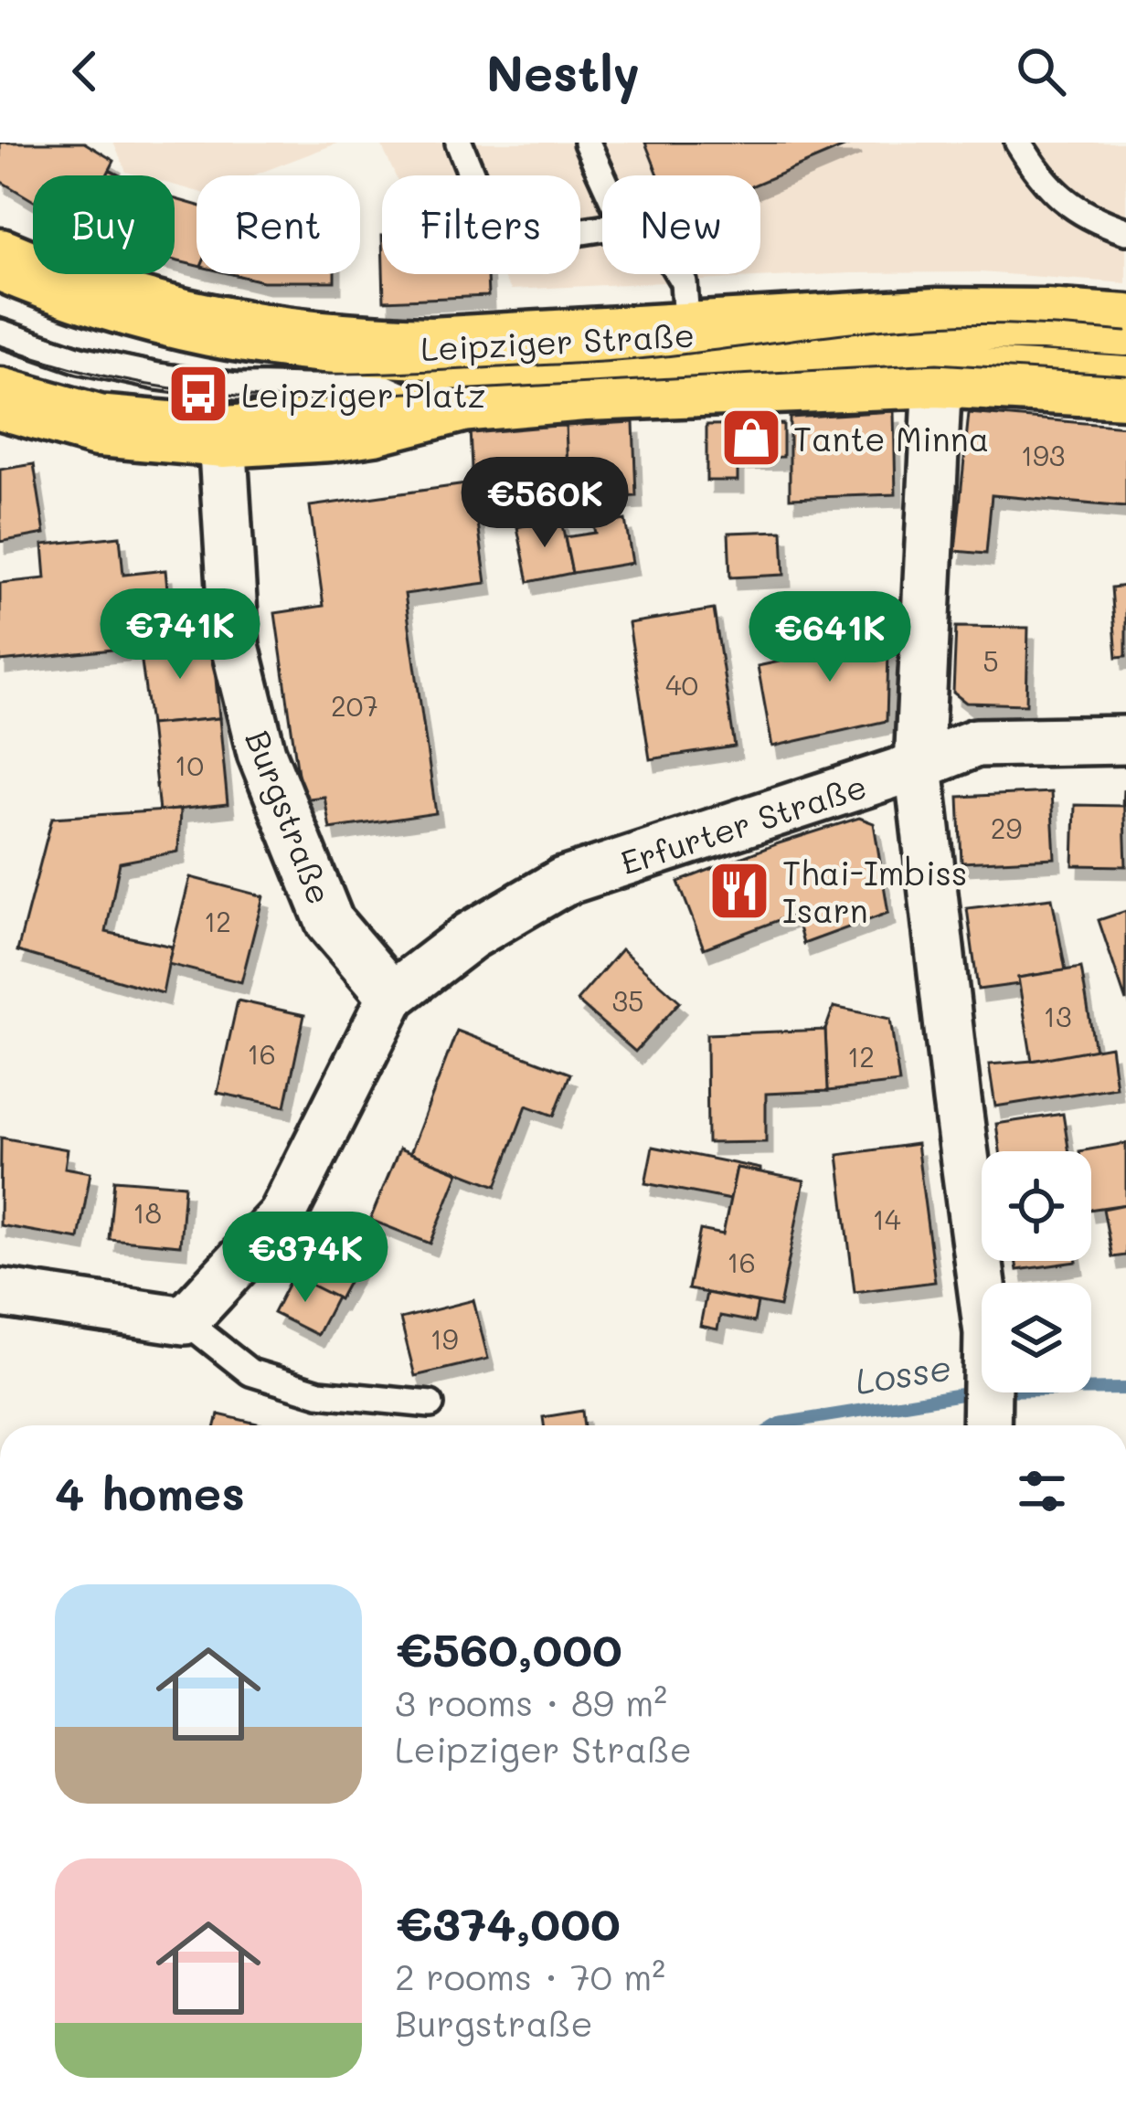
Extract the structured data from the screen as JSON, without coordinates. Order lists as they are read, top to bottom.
{
  "streets": {
    "main road": ["Leipziger Straße"],
    "street": ["Burgstraße", "Erfurter Straße"]
  },
  "crossings": [
    ["Burgstraße", "Erfurter Straße"]
  ],
  "water": ["Losse"],
  "places": {
    "bus stop": ["Leipziger Platz"],
    "shop": ["Tante Minna"],
    "restaurant": ["Thai-Imbiss Isarn"]
  },
  "house_numbers": [
    "193",
    "5",
    "40",
    "207",
    "10",
    "29",
    "12",
    "35",
    "13",
    "16",
    "12",
    "18",
    "14",
    "16",
    "19"
  ],
  "page": {
    "header": "Nestly",
    "chip": [
      "Buy",
      "Rent",
      "Filters",
      "New"
    ],
    "price": [
      "€560K",
      "€741K",
      "€641K",
      "€374K"
    ],
    "heading": "4 homes",
    "list": [
      {
        "name": "€560,000",
        "note": "3 rooms · 89 m² · Leipziger Straße"
      },
      {
        "name": "€374,000",
        "note": "2 rooms · 70 m² · Burgstraße"
      }
    ]
  }
}
